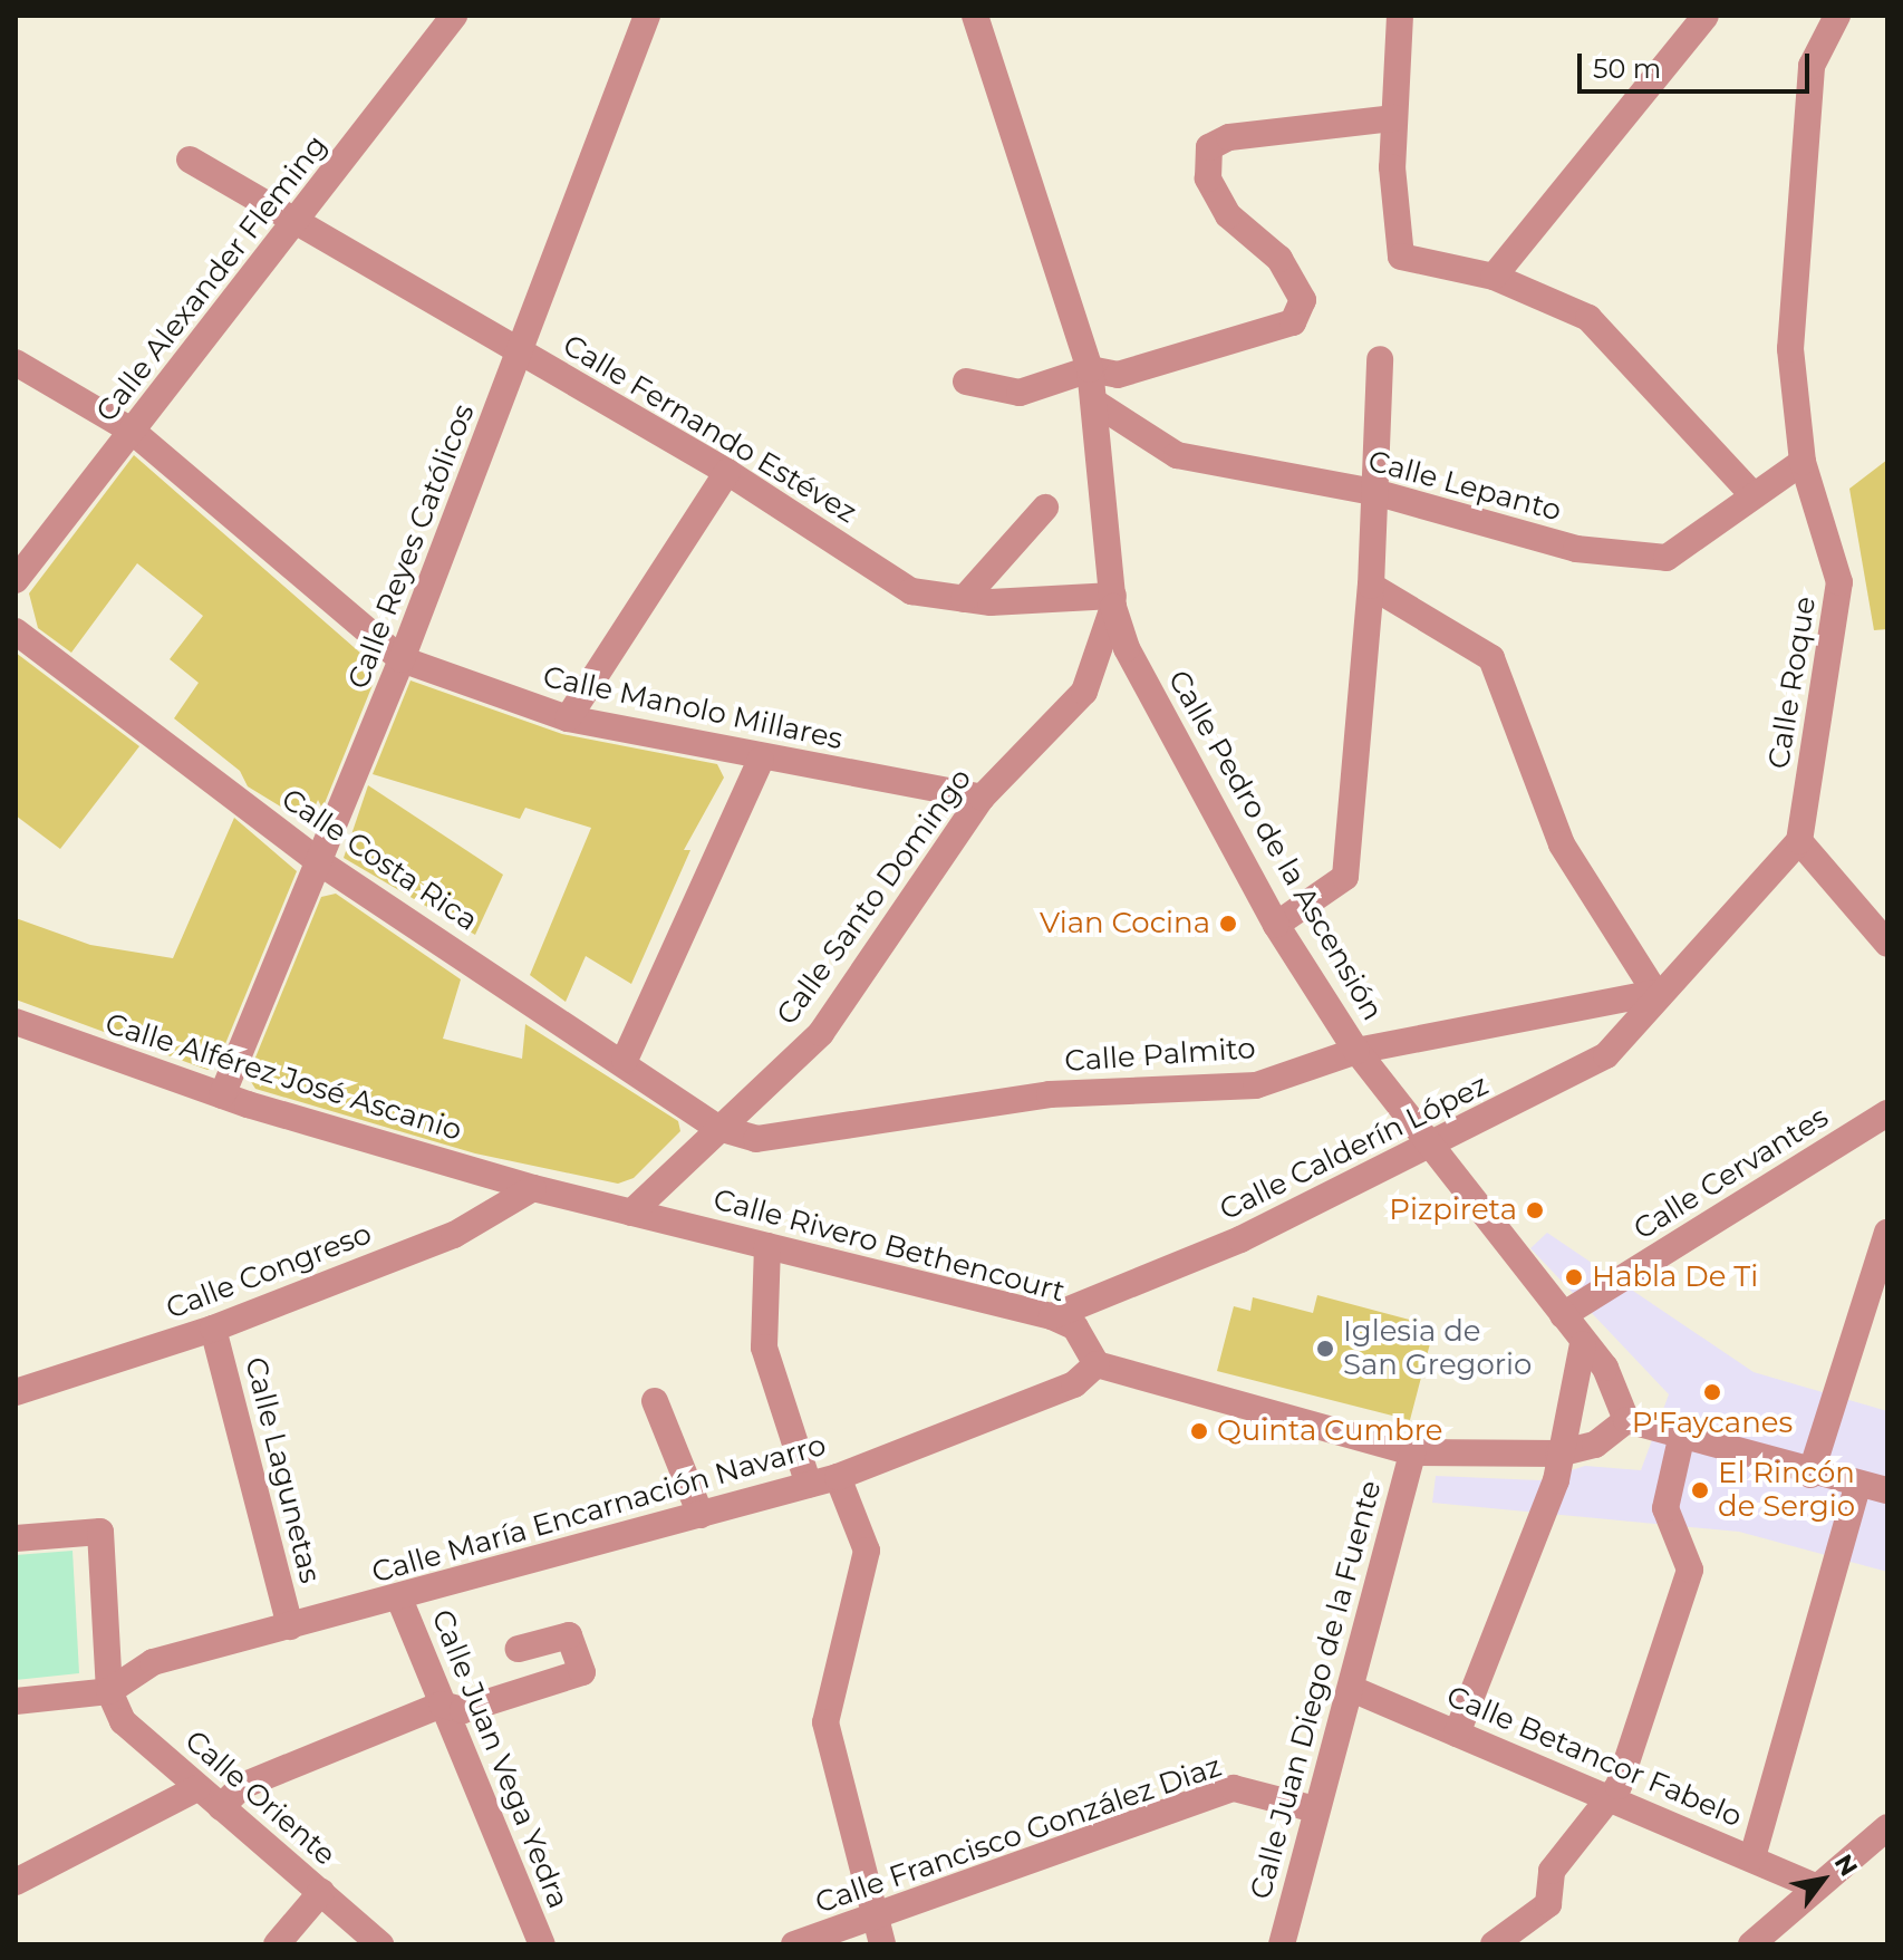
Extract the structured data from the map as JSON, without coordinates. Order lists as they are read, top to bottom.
{
  "streets": {
    "street": [
      "Calle Alexander Fleming",
      "Calle Fernando Estévez",
      "Calle Lepanto",
      "Calle Reyes Católicos",
      "Calle Roque",
      "Calle Manolo Millares",
      "Calle Pedro de la Ascensión",
      "Calle Costa Rica",
      "Calle Santo Domingo",
      "Calle Palmito",
      "Calle Alférez José Ascanio",
      "Calle Calderín López",
      "Calle Cervantes",
      "Calle Rivero Bethencourt",
      "Calle Congreso",
      "Calle Lagunetas",
      "Calle María Encarnación Navarro",
      "Calle Juan Diego de la Fuente",
      "Calle Betancor Fabelo",
      "Calle Juan Vega Yedra",
      "Calle Oriente",
      "Calle Francisco González Diaz"
    ]
  },
  "crossings": [
    ["Calle Alexander Fleming", "Calle Fernando Estévez"],
    ["Calle Alexander Fleming", "Calle Manolo Millares"],
    ["Calle Fernando Estévez", "Calle Reyes Católicos"],
    ["Calle Fernando Estévez", "Calle Pedro de la Ascensión"],
    ["Calle Fernando Estévez", "Calle Santo Domingo"],
    ["Calle Lepanto", "Calle Roque"],
    ["Calle Lepanto", "Calle Santo Domingo"],
    ["Calle Reyes Católicos", "Calle Manolo Millares"],
    ["Calle Reyes Católicos", "Calle Costa Rica"],
    ["Calle Reyes Católicos", "Calle Alférez José Ascanio"],
    ["Calle Manolo Millares", "Calle Santo Domingo"],
    ["Calle Pedro de la Ascensión", "Calle Santo Domingo"],
    ["Calle Pedro de la Ascensión", "Calle Palmito"],
    ["Calle Pedro de la Ascensión", "Calle Calderín López"],
    ["Calle Pedro de la Ascensión", "Calle Cervantes"],
    ["Calle Costa Rica", "Calle Santo Domingo"],
    ["Calle Costa Rica", "Calle Palmito"],
    ["Calle Santo Domingo", "Calle Palmito"],
    ["Calle Santo Domingo", "Calle Rivero Bethencourt"],
    ["Calle Palmito", "Calle Calderín López"],
    ["Calle Alférez José Ascanio", "Calle Rivero Bethencourt"],
    ["Calle Alférez José Ascanio", "Calle Congreso"],
    ["Calle Calderín López", "Calle Rivero Bethencourt"],
    ["Calle Rivero Bethencourt", "Calle Congreso"],
    ["Calle Rivero Bethencourt", "Calle María Encarnación Navarro"],
    ["Calle Congreso", "Calle Lagunetas"],
    ["Calle Lagunetas", "Calle María Encarnación Navarro"],
    ["Calle María Encarnación Navarro", "Calle Juan Vega Yedra"],
    ["Calle María Encarnación Navarro", "Calle Oriente"],
    ["Calle Juan Diego de la Fuente", "Calle Betancor Fabelo"],
    ["Calle Juan Diego de la Fuente", "Calle Francisco González Diaz"]
  ],
  "places": [
    "Vian Cocina",
    "Pizpireta",
    "Habla De Ti",
    "Iglesia de San Gregorio",
    "P'Faycanes",
    "Quinta Cumbre",
    "El Rincón de Sergio"
  ],
  "scale_bar": "50 m",
  "north": "top right"
}
